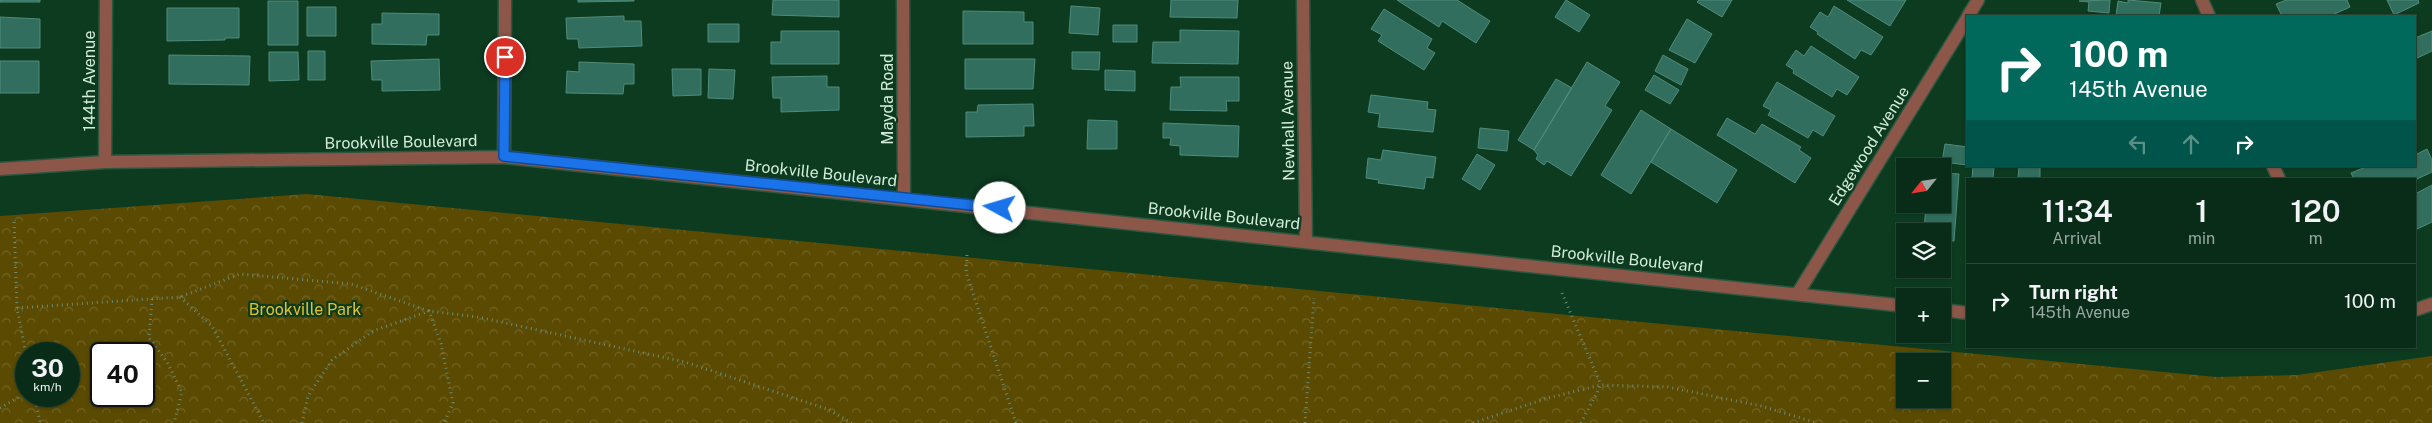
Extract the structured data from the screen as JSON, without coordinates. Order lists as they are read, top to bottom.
{
  "streets": {
    "street": [
      "144th Avenue",
      "Mayda Road",
      "Newhall Avenue",
      "Brookville Boulevard",
      "Edgewood Avenue"
    ]
  },
  "crossings": [
    ["144th Avenue", "Brookville Boulevard"],
    ["Mayda Road", "Brookville Boulevard"],
    ["Newhall Avenue", "Brookville Boulevard"],
    ["Brookville Boulevard", "Edgewood Avenue"]
  ],
  "parks": ["Brookville Park"],
  "north": "bottom left",
  "page": {
    "turn": ["100 m", "145th Avenue"],
    "map_buttons": ["+", "−"],
    "eta": [
      "11:34",
      "Arrival",
      "1",
      "min",
      "120",
      "m"
    ],
    "list": [
      {
        "name": "Turn right",
        "note": "145th Avenue",
        "value": "100 m"
      }
    ],
    "speed": "30 km/h",
    "limit": "40"
  }
}
